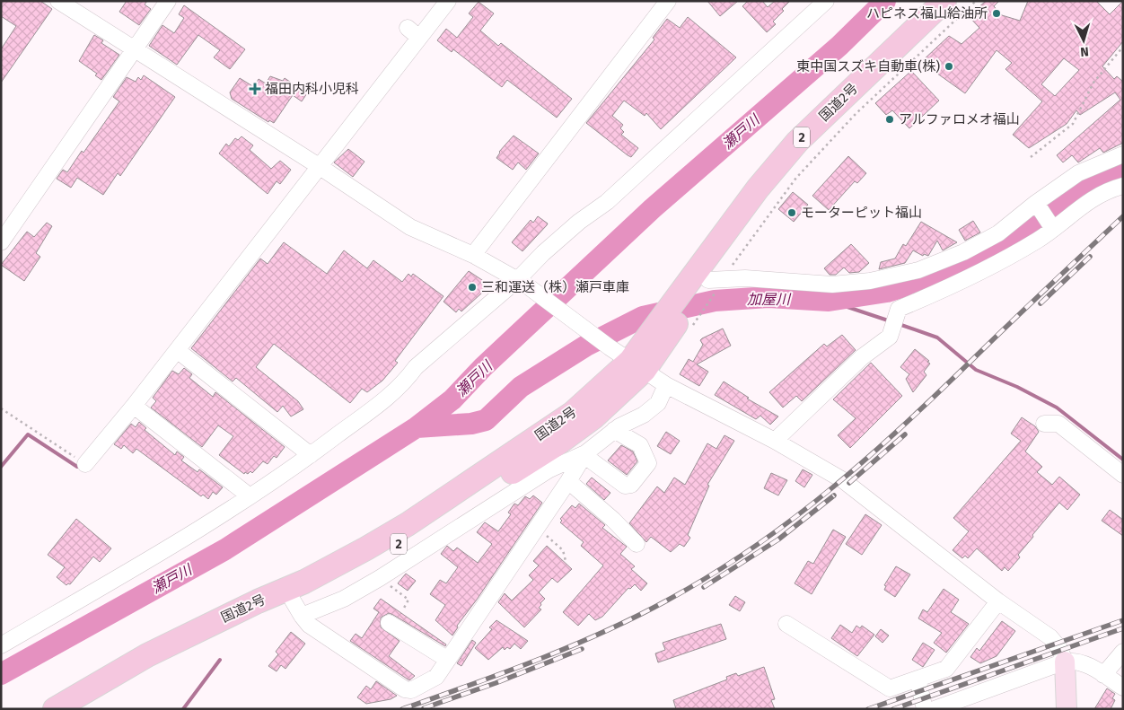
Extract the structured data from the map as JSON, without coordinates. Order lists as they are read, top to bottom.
{
  "streets": {
    "highway": ["国道2号", "2"]
  },
  "water": ["瀬戸川", "加屋川"],
  "places": {
    "other": [
      "ハピネス福山給油所",
      "東中国スズキ自動車(株)",
      "アルファロメオ福山",
      "モーターピット福山",
      "三和運送（株）瀬戸車庫"
    ],
    "health": ["福田内科小児科"]
  },
  "north": "bottom"
}
